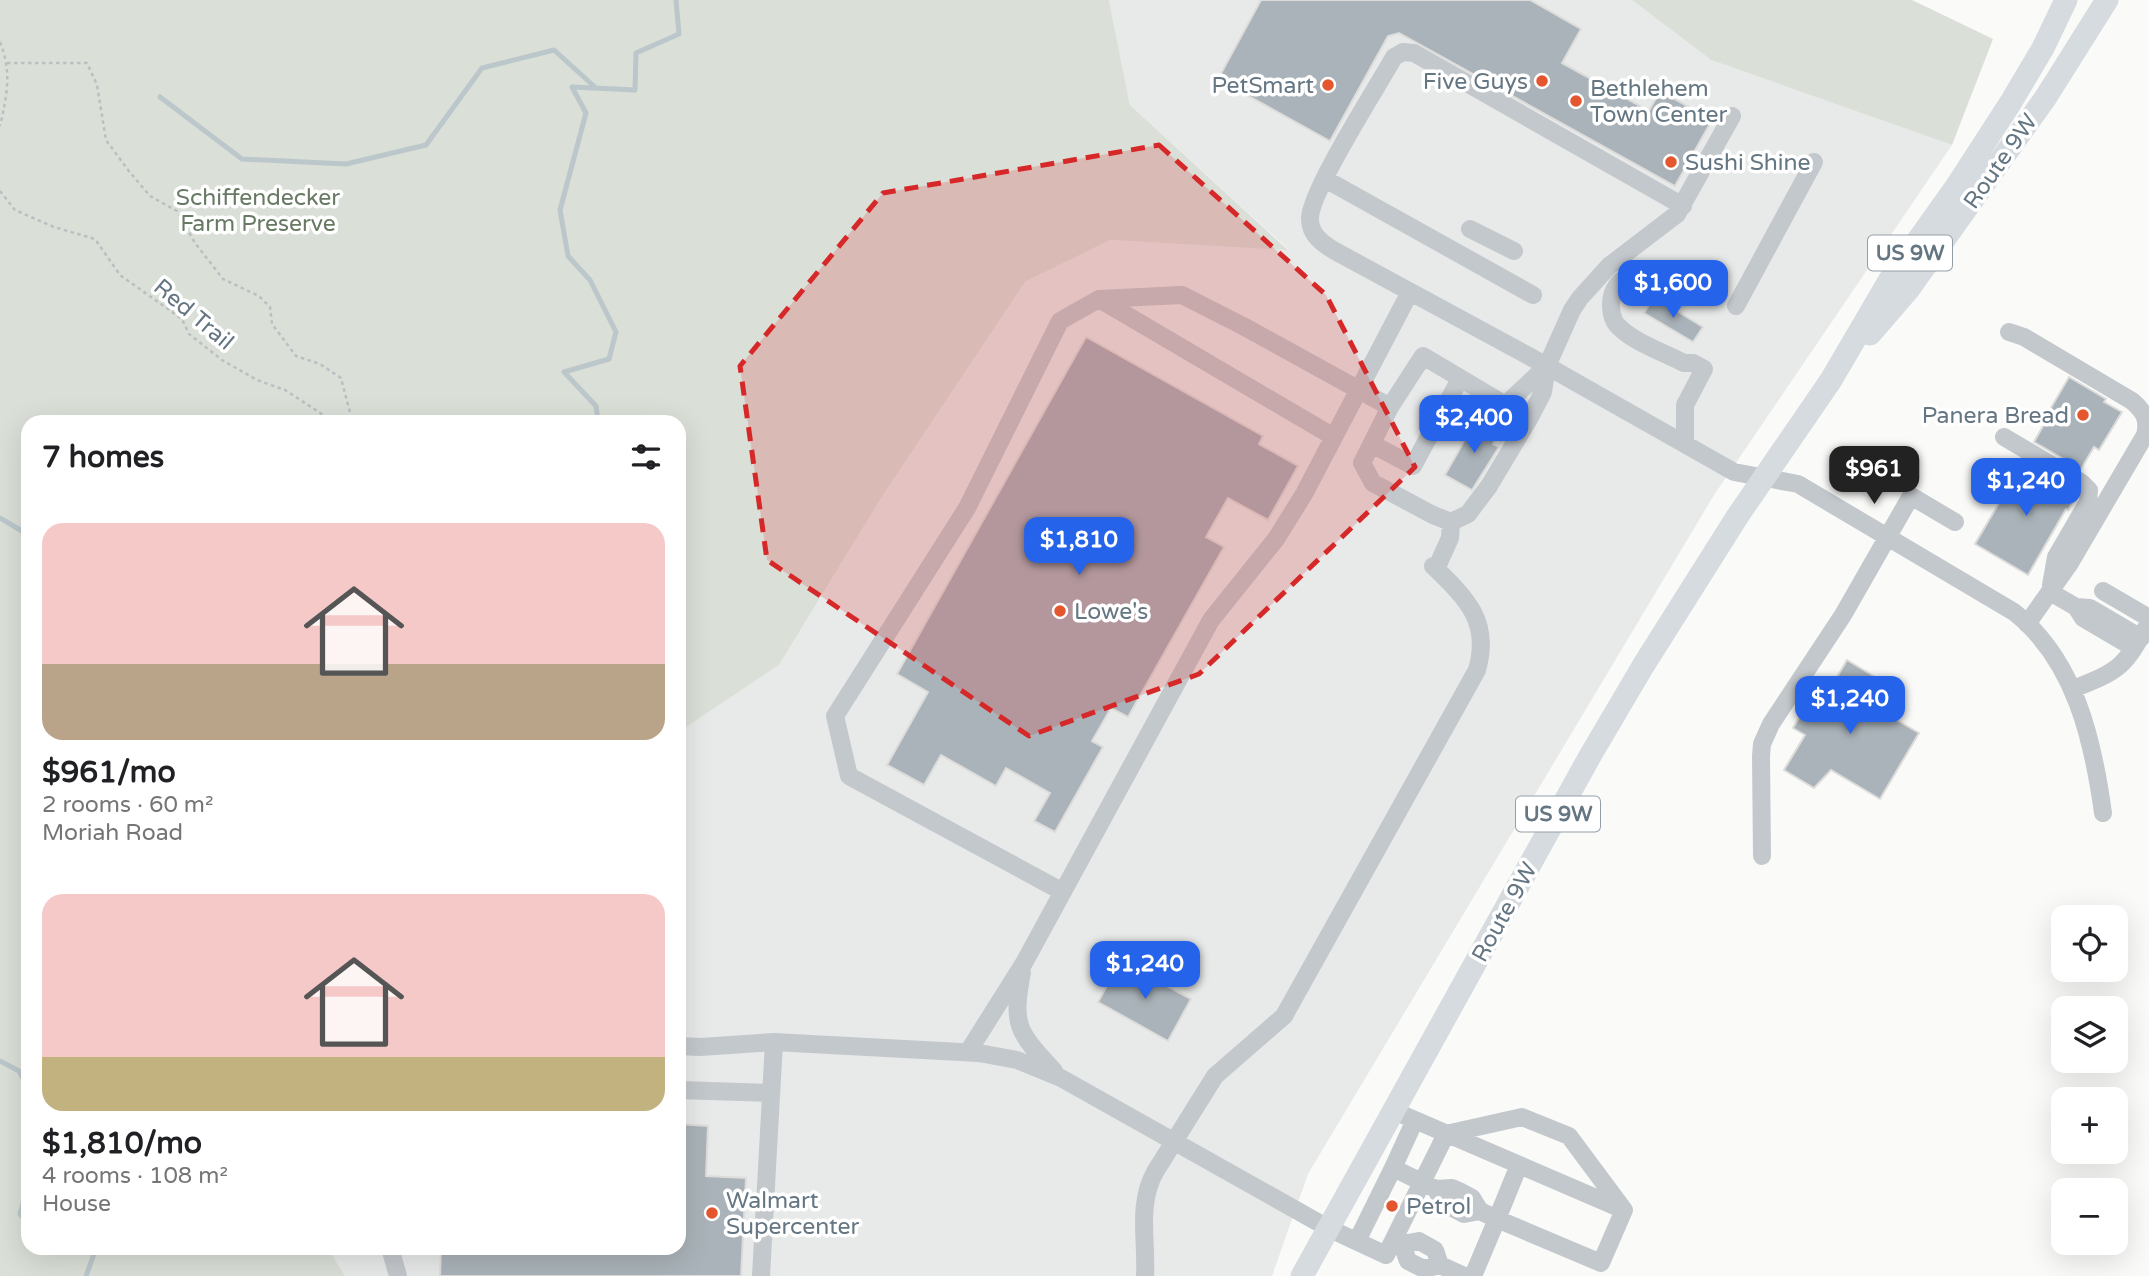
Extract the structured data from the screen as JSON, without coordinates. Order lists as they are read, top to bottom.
{
  "streets": {
    "main road": ["Route 9W", "US 9W"],
    "path": ["Red Trail"]
  },
  "parks": ["Schiffendecker Farm Preserve"],
  "places": [
    "Five Guys",
    "PetSmart",
    "Bethlehem Town Center",
    "Sushi Shine",
    "Panera Bread",
    "Lowe's",
    "Petrol",
    "Walmart Supercenter"
  ],
  "page": {
    "price": [
      "$1,600",
      "$2,400",
      "$961",
      "$1,240",
      "$1,810",
      "$1,240",
      "$1,240"
    ],
    "heading": "7 homes",
    "list": [
      {
        "name": "$961/mo",
        "note": "2 rooms · 60 m² · Moriah Road"
      },
      {
        "name": "$1,810/mo",
        "note": "4 rooms · 108 m² · House"
      }
    ],
    "map_buttons": ["+", "−"]
  }
}
